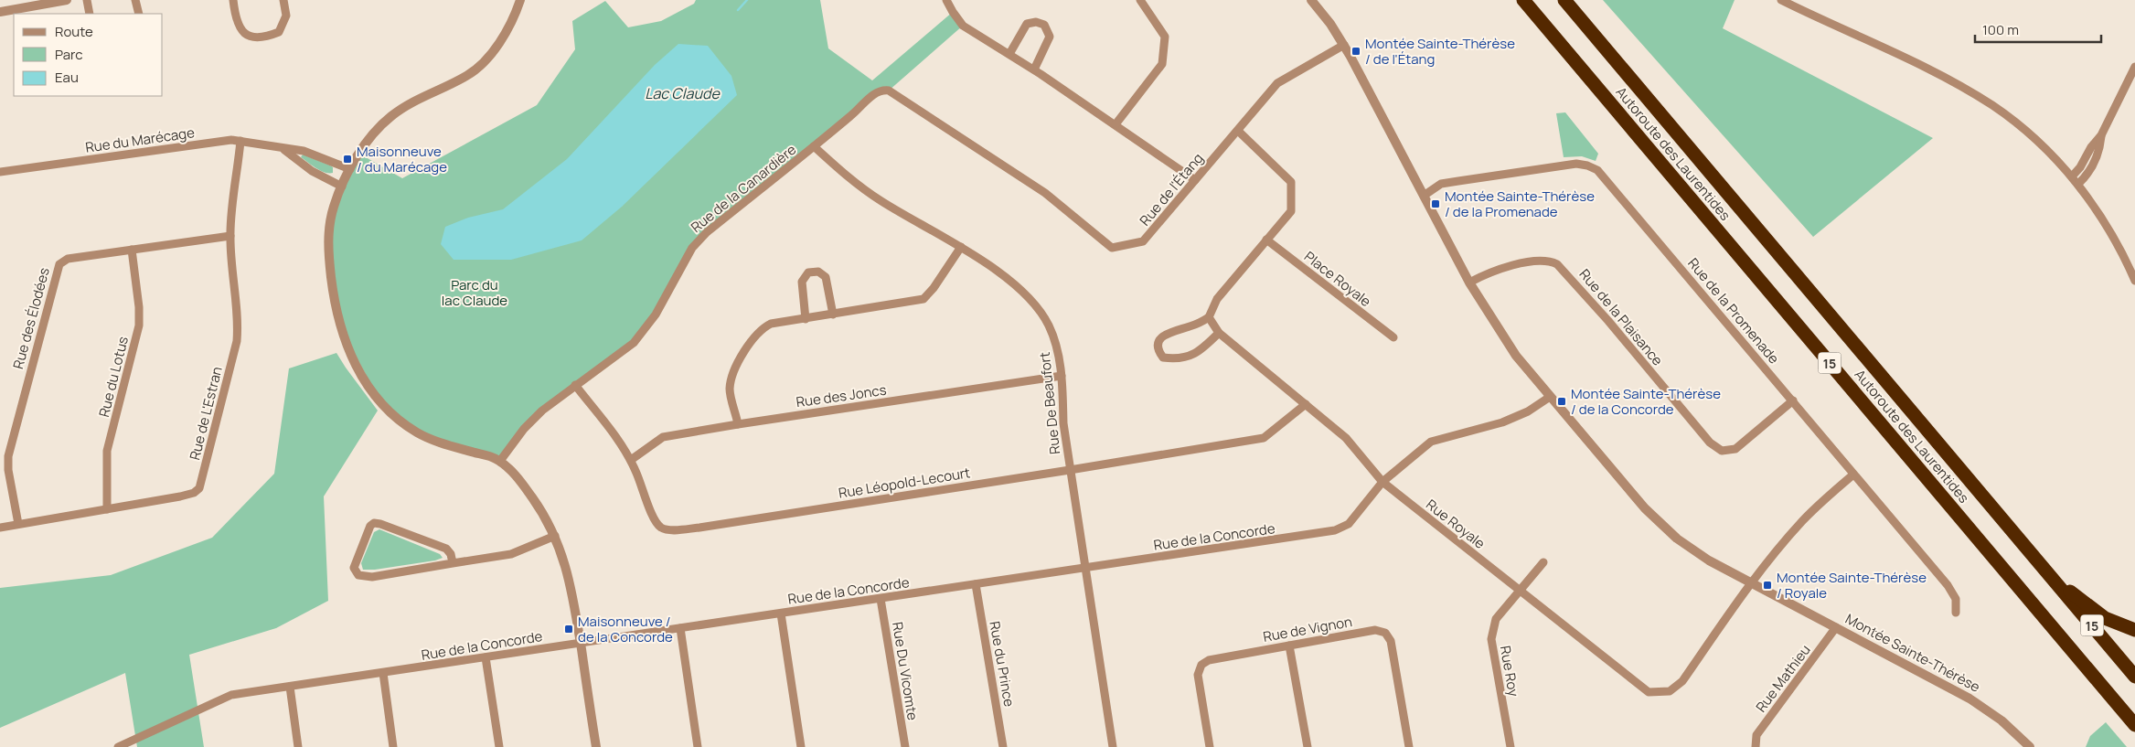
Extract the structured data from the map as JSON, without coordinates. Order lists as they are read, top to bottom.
{
  "streets": {
    "highway": ["Autoroute des Laurentides", "15"],
    "street": [
      "Rue du Marécage",
      "Rue de la Canardière",
      "Rue de l'Étang",
      "Place Royale",
      "Rue de la Promenade",
      "Rue de la Plaisance",
      "Rue des Élodées",
      "Rue du Lotus",
      "Rue des Joncs",
      "Rue De Beaufort",
      "Rue de L'Estran",
      "Rue Léopold-Lecourt",
      "Rue Royale",
      "Rue de la Concorde",
      "Rue de Vignon",
      "Montée Sainte-Thérèse",
      "Rue du Prince",
      "Rue Du Vicomte",
      "Rue Roy",
      "Rue Mathieu"
    ]
  },
  "crossings": [
    ["Rue du Marécage", "Rue de L'Estran"],
    ["Rue de la Canardière", "Rue de l'Étang"],
    ["Rue de la Canardière", "Rue De Beaufort"],
    ["Rue de la Canardière", "Rue Léopold-Lecourt"],
    ["Rue de l'Étang", "Montée Sainte-Thérèse"],
    ["Rue de la Promenade", "Rue de la Plaisance"],
    ["Rue de la Promenade", "Rue Royale"],
    ["Rue de la Promenade", "Montée Sainte-Thérèse"],
    ["Rue de la Plaisance", "Montée Sainte-Thérèse"],
    ["Rue des Élodées", "Rue du Lotus"],
    ["Rue des Élodées", "Rue de L'Estran"],
    ["Rue du Lotus", "Rue de L'Estran"],
    ["Rue des Joncs", "Rue De Beaufort"],
    ["Rue des Joncs", "Rue Léopold-Lecourt"],
    ["Rue De Beaufort", "Rue Léopold-Lecourt"],
    ["Rue De Beaufort", "Rue de la Concorde"],
    ["Rue Léopold-Lecourt", "Rue Royale"],
    ["Rue Royale", "Rue de la Concorde"],
    ["Rue Royale", "Montée Sainte-Thérèse"],
    ["Rue Royale", "Rue Roy"],
    ["Rue de la Concorde", "Montée Sainte-Thérèse"],
    ["Rue de la Concorde", "Rue du Prince"],
    ["Rue de la Concorde", "Rue Du Vicomte"],
    ["Montée Sainte-Thérèse", "Rue Mathieu"]
  ],
  "water": ["Lac Claude"],
  "parks": ["Parc du lac Claude"],
  "places": {
    "transit": [
      "Montée Sainte-Thérèse / de l'Étang",
      "Maisonneuve / du Marécage",
      "Montée Sainte-Thérèse / de la Promenade",
      "Montée Sainte-Thérèse / de la Concorde",
      "Montée Sainte-Thérèse / Royale",
      "Maisonneuve / de la Concorde"
    ]
  },
  "legend": ["Route", "Parc", "Eau"],
  "scale_bar": "100 m"
}
